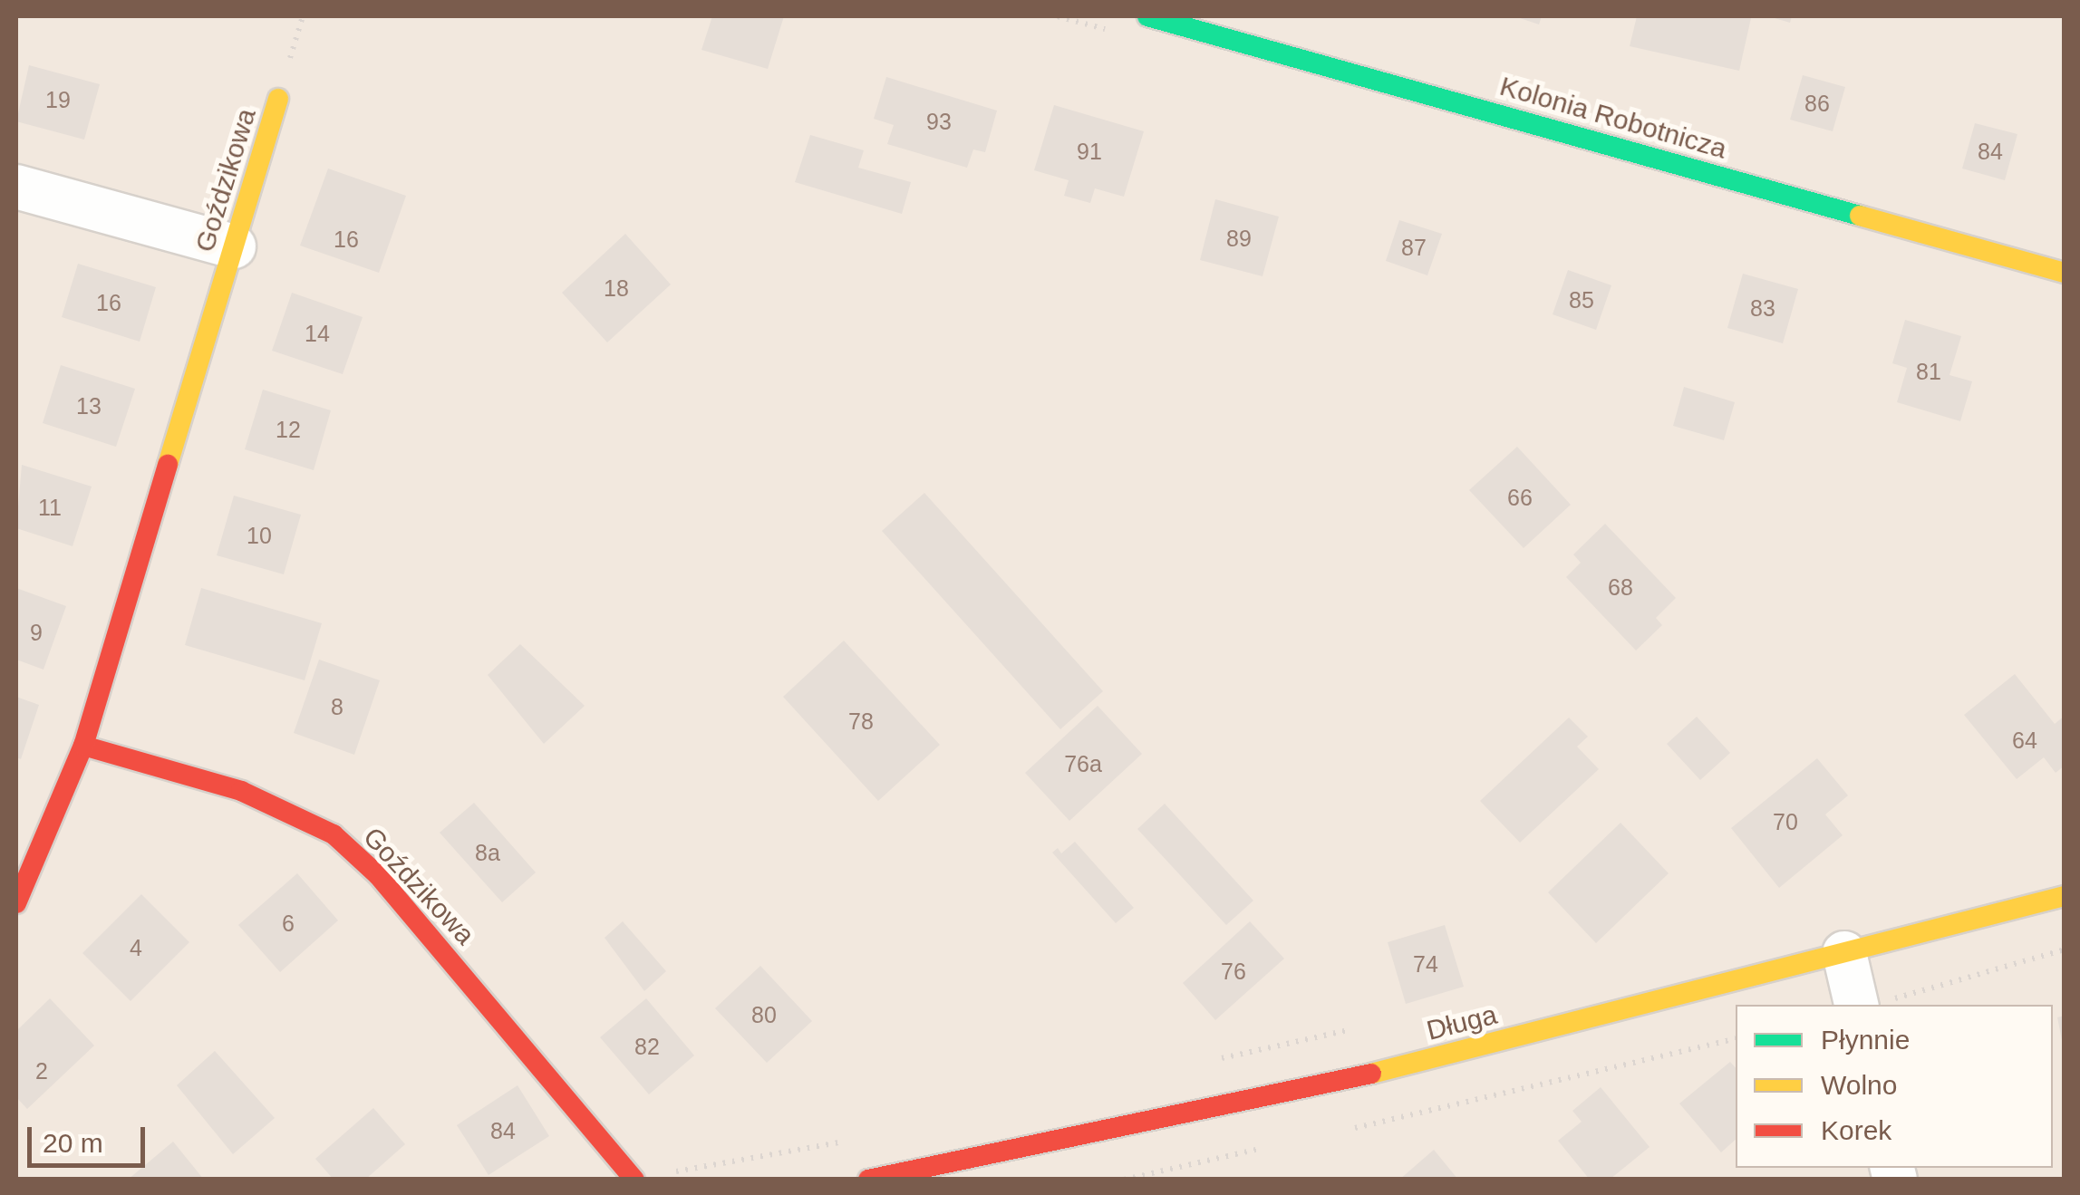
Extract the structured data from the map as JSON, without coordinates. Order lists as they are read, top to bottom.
{
  "streets": {
    "street": ["Kolonia Robotnicza", "Goździkowa", "Długa"]
  },
  "house_numbers": [
    "19",
    "86",
    "93",
    "91",
    "84",
    "89",
    "16",
    "87",
    "18",
    "85",
    "16",
    "83",
    "14",
    "81",
    "13",
    "12",
    "66",
    "11",
    "10",
    "68",
    "9",
    "8",
    "78",
    "64",
    "76a",
    "70",
    "8a",
    "6",
    "4",
    "74",
    "76",
    "80",
    "82",
    "2",
    "84"
  ],
  "legend": ["Płynnie", "Wolno", "Korek"],
  "scale_bar": "20 m"
}
